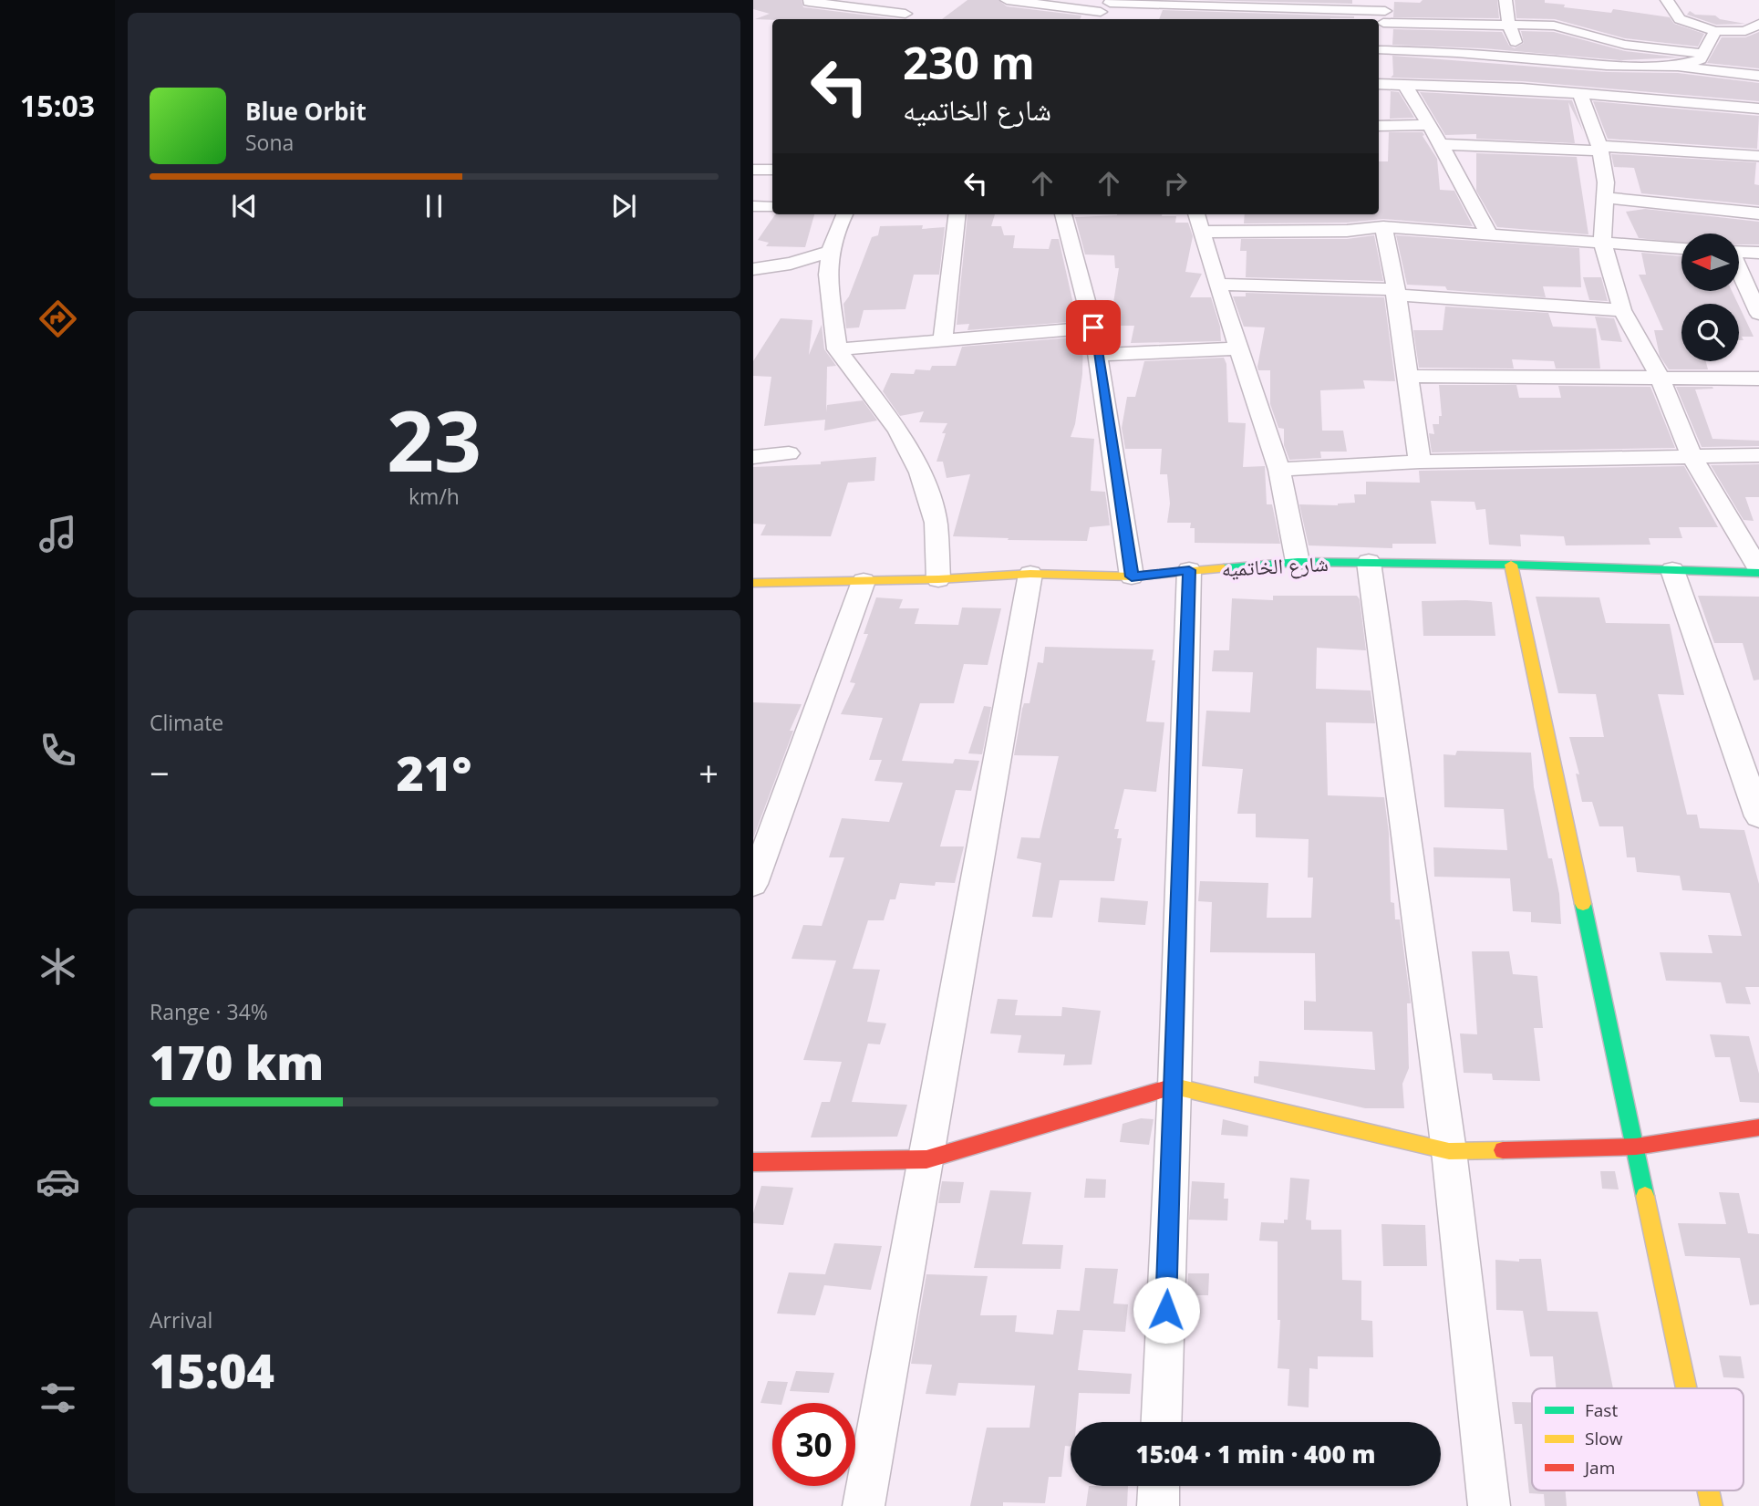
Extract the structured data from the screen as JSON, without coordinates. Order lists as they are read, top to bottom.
{
  "streets": {
    "street": ["شارع الخاتميه"]
  },
  "legend": ["Fast", "Slow", "Jam"],
  "north": "left",
  "page": {
    "tabs": "15:03",
    "turn": ["230 m", "شارع الخاتميه"],
    "song": ["Blue Orbit", "Sona"],
    "tile": [
      ["23", "km/h"],
      "Climate",
      ["Range · 34%", "170 km"],
      ["Arrival", "15:04"]
    ],
    "heat": ["−", "21°", "+"],
    "limit": "30",
    "trip": "15:04 · 1 min · 400 m"
  }
}
